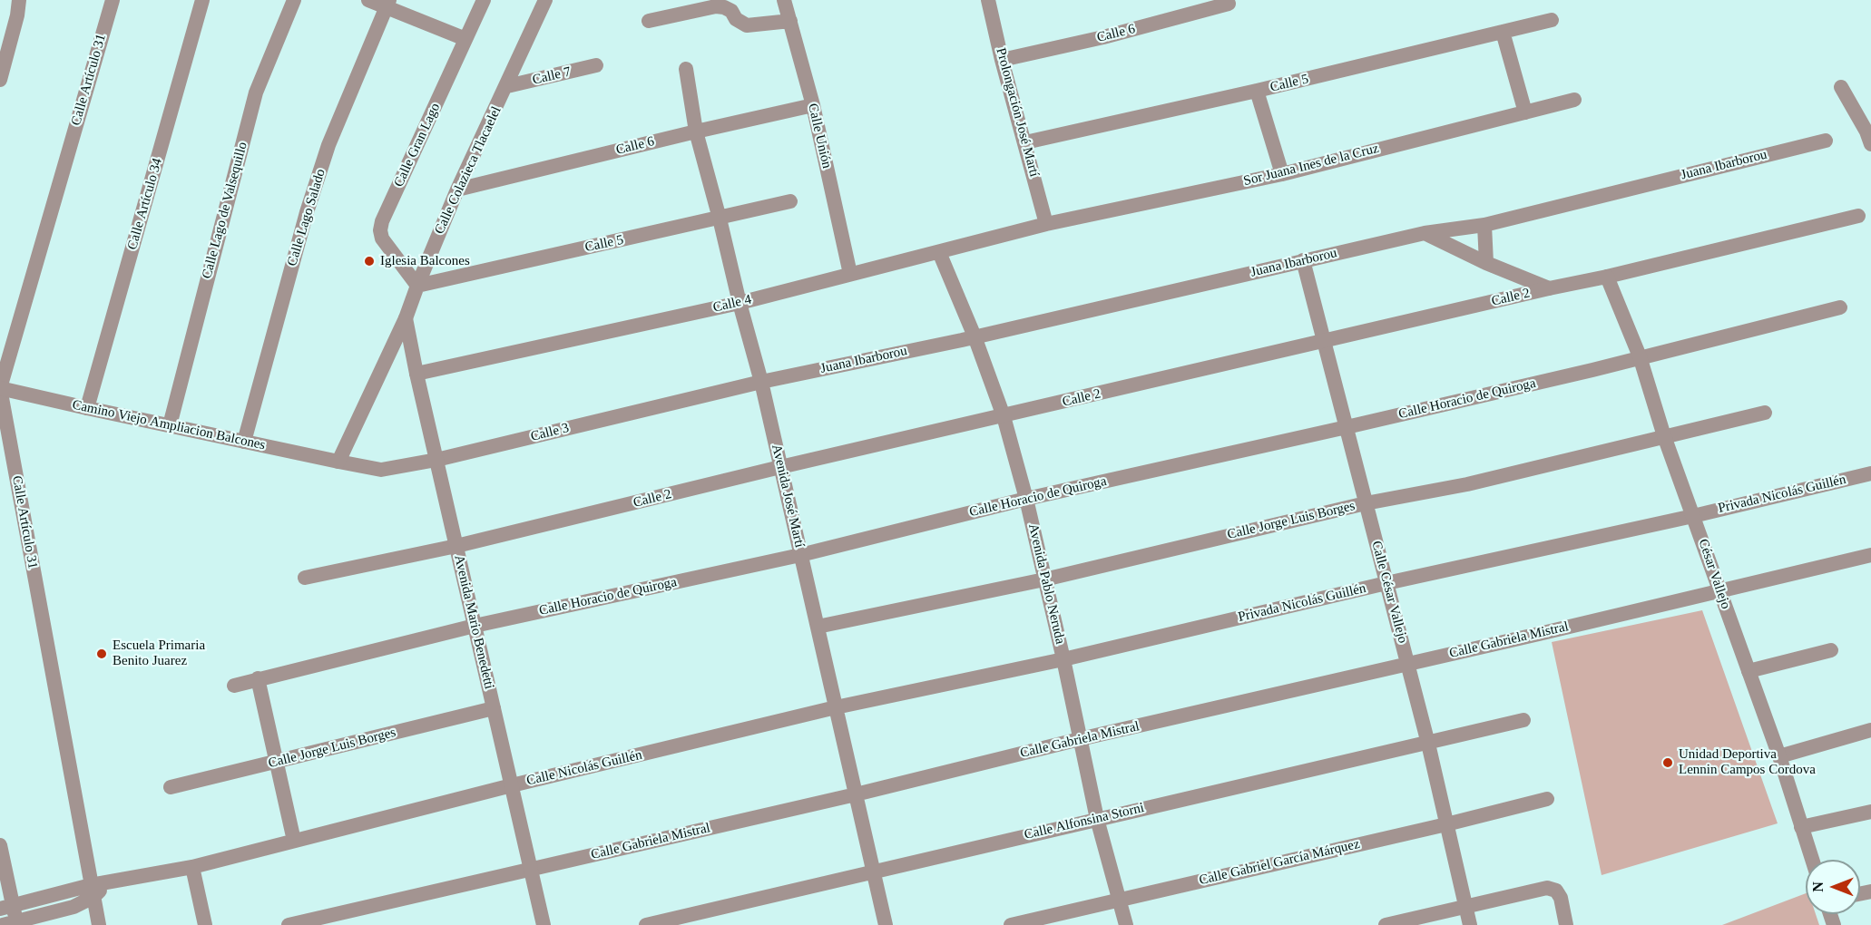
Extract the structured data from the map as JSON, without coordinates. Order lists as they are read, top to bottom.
{
  "streets": {
    "street": [
      "Calle 6",
      "Calle 7",
      "Calle Artículo 31",
      "Calle 5",
      "Prolongación José Martí",
      "Calle Unión",
      "Calle Gran Lago",
      "Sor Juana Ines de la Cruz",
      "Juana Ibarborou",
      "Calle Colazieca Tlacaelel",
      "Calle Artículo 34",
      "Calle Lago de Valsequillo",
      "Calle Lago Salado",
      "Calle 2",
      "Calle 4",
      "Calle Horacio de Quiroga",
      "Camino Viejo Ampliacion Balcones",
      "Calle 3",
      "Privada Nicolás Guillén",
      "Avenida José Martí",
      "Calle Jorge Luis Borges",
      "César Vallejo",
      "Avenida Pablo Neruda",
      "Calle César Vallejo",
      "Avenida Mario Benedetti",
      "Calle Gabriela Mistral",
      "Calle Nicolás Guillén",
      "Calle Alfonsina Storni",
      "Calle Gabriel García Márquez"
    ]
  },
  "crossings": [
    ["Calle 6", "Prolongación José Martí"],
    ["Calle 6", "Calle Unión"],
    ["Calle 6", "Calle Colazieca Tlacaelel"],
    ["Calle 6", "Avenida José Martí"],
    ["Calle 7", "Calle Colazieca Tlacaelel"],
    ["Calle Artículo 31", "Camino Viejo Ampliacion Balcones"],
    ["Calle Artículo 31", "Calle Nicolás Guillén"],
    ["Calle 5", "Prolongación José Martí"],
    ["Calle 5", "Calle Gran Lago"],
    ["Calle 5", "Calle Colazieca Tlacaelel"],
    ["Calle 5", "Avenida José Martí"],
    ["Prolongación José Martí", "Sor Juana Ines de la Cruz"],
    ["Prolongación José Martí", "Calle 4"],
    ["Calle Unión", "Calle 4"],
    ["Calle Gran Lago", "Calle Colazieca Tlacaelel"],
    ["Sor Juana Ines de la Cruz", "Calle 4"],
    ["Juana Ibarborou", "Calle 3"],
    ["Juana Ibarborou", "Avenida José Martí"],
    ["Juana Ibarborou", "Avenida Pablo Neruda"],
    ["Juana Ibarborou", "Calle César Vallejo"],
    ["Calle Colazieca Tlacaelel", "Camino Viejo Ampliacion Balcones"],
    ["Calle Colazieca Tlacaelel", "Calle 3"],
    ["Calle Colazieca Tlacaelel", "Avenida Mario Benedetti"],
    ["Calle Artículo 34", "Camino Viejo Ampliacion Balcones"],
    ["Calle Lago de Valsequillo", "Camino Viejo Ampliacion Balcones"],
    ["Calle Lago Salado", "Camino Viejo Ampliacion Balcones"],
    ["Calle 2", "Avenida José Martí"],
    ["Calle 2", "César Vallejo"],
    ["Calle 2", "Avenida Pablo Neruda"],
    ["Calle 2", "Calle César Vallejo"],
    ["Calle 2", "Avenida Mario Benedetti"],
    ["Calle 4", "Avenida José Martí"],
    ["Calle 4", "Avenida Pablo Neruda"],
    ["Calle 4", "Avenida Mario Benedetti"],
    ["Calle Horacio de Quiroga", "Avenida José Martí"],
    ["Calle Horacio de Quiroga", "César Vallejo"],
    ["Calle Horacio de Quiroga", "Avenida Pablo Neruda"],
    ["Calle Horacio de Quiroga", "Calle César Vallejo"],
    ["Calle Horacio de Quiroga", "Avenida Mario Benedetti"],
    ["Camino Viejo Ampliacion Balcones", "Calle 3"],
    ["Calle 3", "Avenida José Martí"],
    ["Calle 3", "Avenida Mario Benedetti"],
    ["Privada Nicolás Guillén", "César Vallejo"],
    ["Privada Nicolás Guillén", "Avenida Pablo Neruda"],
    ["Privada Nicolás Guillén", "Calle César Vallejo"],
    ["Privada Nicolás Guillén", "Calle Nicolás Guillén"],
    ["Avenida José Martí", "Calle Jorge Luis Borges"],
    ["Avenida José Martí", "Calle Gabriela Mistral"],
    ["Avenida José Martí", "Calle Nicolás Guillén"],
    ["Avenida José Martí", "Calle Alfonsina Storni"],
    ["Calle Jorge Luis Borges", "César Vallejo"],
    ["Calle Jorge Luis Borges", "Avenida Pablo Neruda"],
    ["Calle Jorge Luis Borges", "Calle César Vallejo"],
    ["Calle Jorge Luis Borges", "Avenida Mario Benedetti"],
    ["César Vallejo", "Calle Gabriela Mistral"],
    ["Avenida Pablo Neruda", "Calle Gabriela Mistral"],
    ["Avenida Pablo Neruda", "Calle Nicolás Guillén"],
    ["Avenida Pablo Neruda", "Calle Alfonsina Storni"],
    ["Avenida Pablo Neruda", "Calle Gabriel García Márquez"],
    ["Calle César Vallejo", "Calle Gabriela Mistral"],
    ["Calle César Vallejo", "Calle Alfonsina Storni"],
    ["Calle César Vallejo", "Calle Gabriel García Márquez"],
    ["Avenida Mario Benedetti", "Calle Gabriela Mistral"],
    ["Avenida Mario Benedetti", "Calle Nicolás Guillén"]
  ],
  "places": ["Iglesia Balcones", "Escuela Primaria Benito Juarez", "Unidad Deportiva Lennin Campos Cordova"],
  "north": "left"
}
